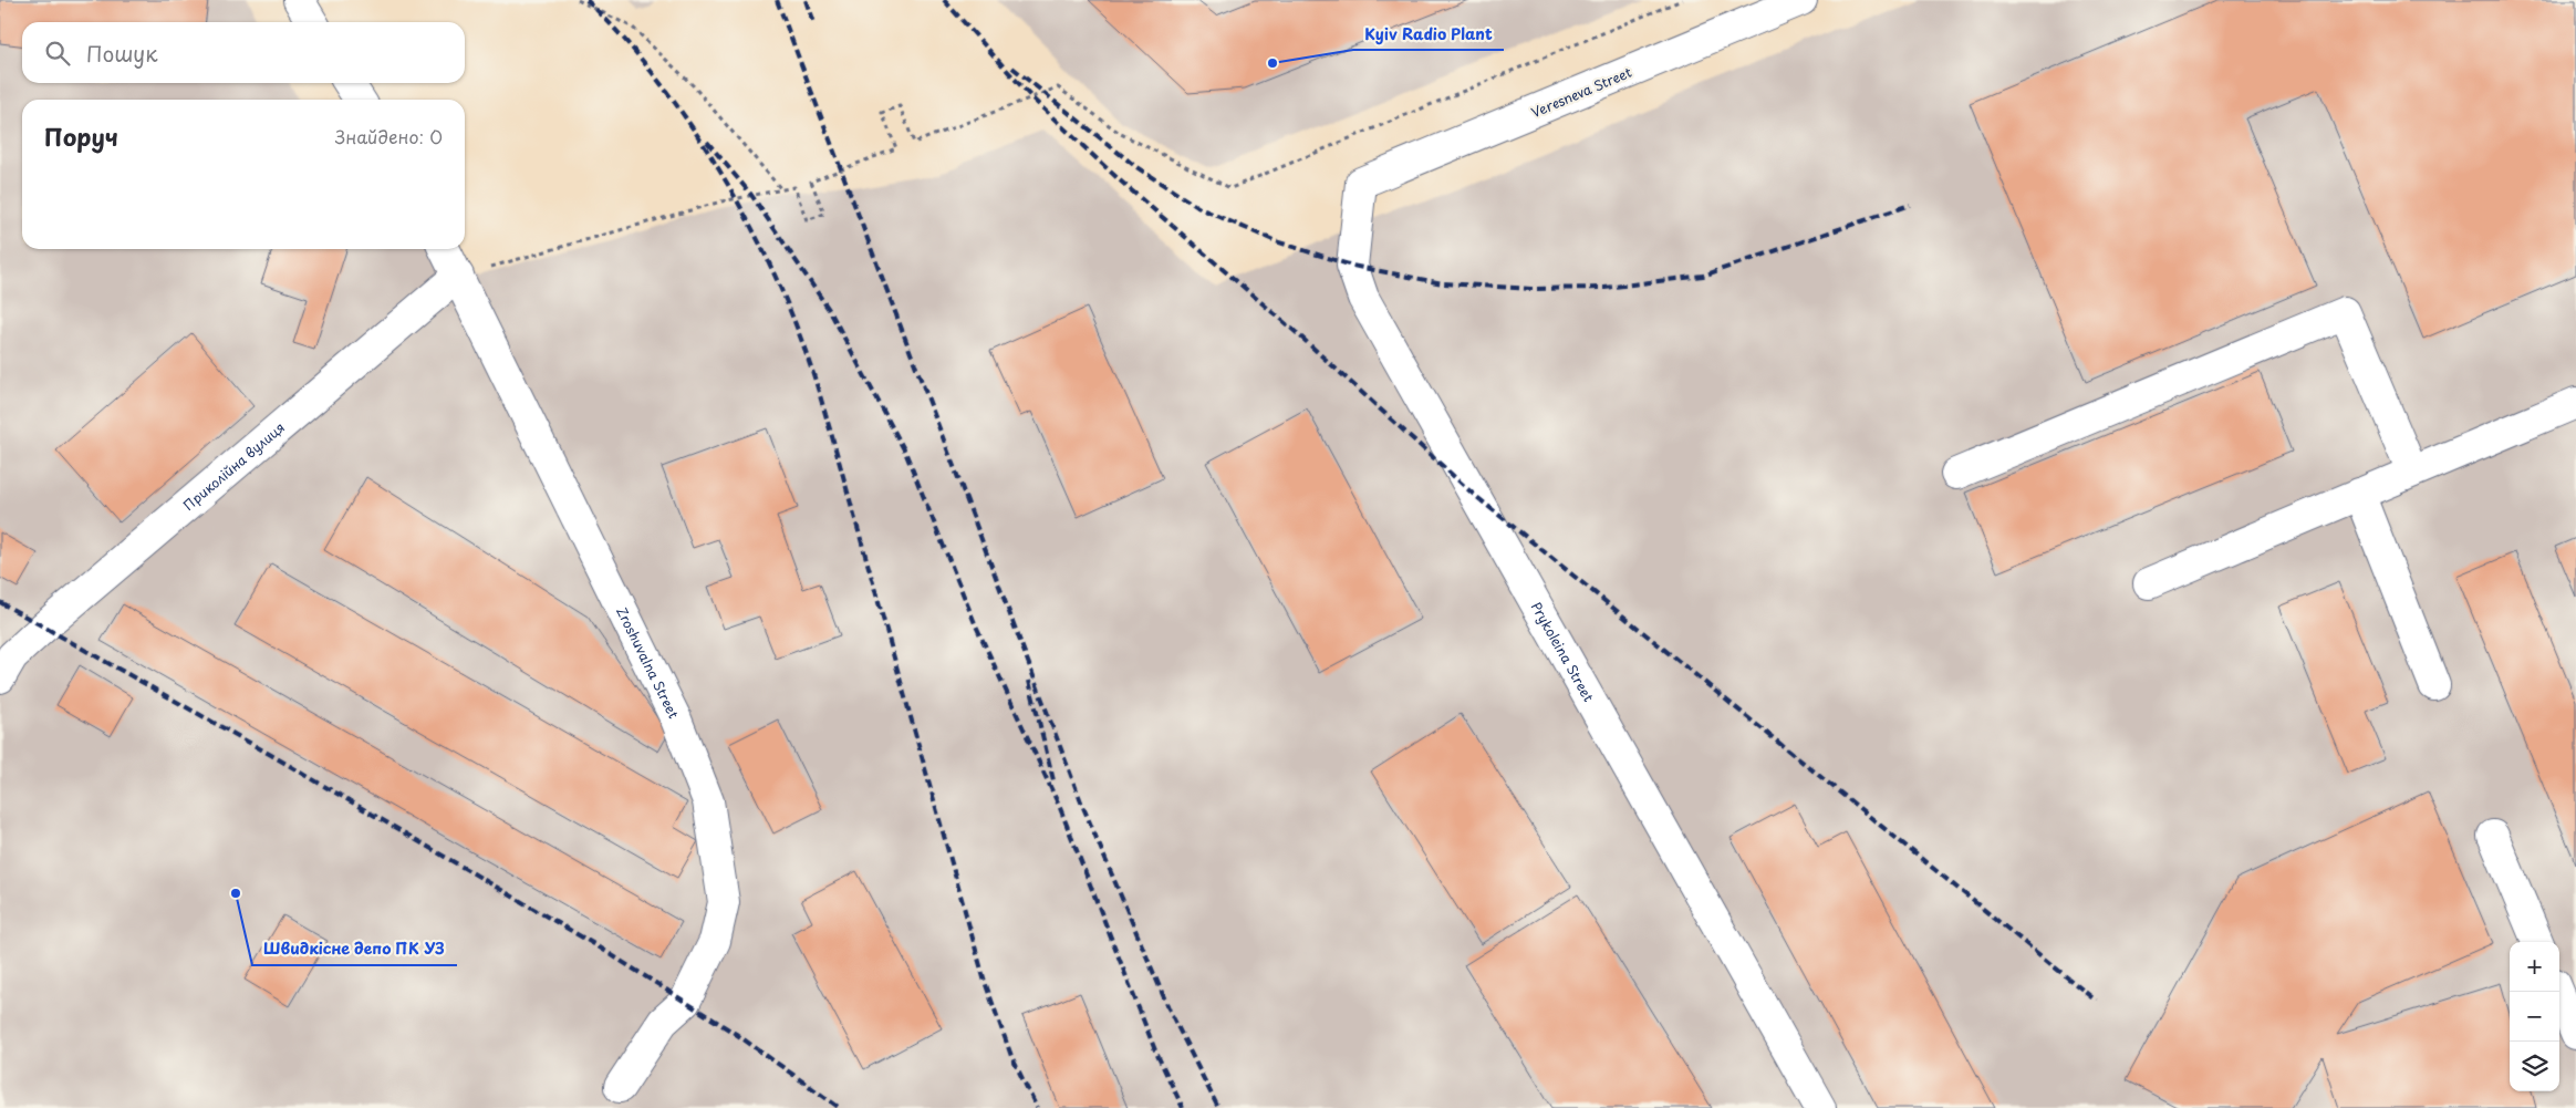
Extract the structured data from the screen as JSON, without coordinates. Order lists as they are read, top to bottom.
{
  "streets": {
    "street": [
      "Veresneva Street",
      "Приколійна вулиця",
      "Prykoleina Street",
      "Zroshuvalna Street"
    ]
  },
  "crossings": [
    ["Veresneva Street", "Prykoleina Street"],
    ["Приколійна вулиця", "Zroshuvalna Street"]
  ],
  "places": ["Kyiv Radio Plant", "Швидкісне депо ПК УЗ"],
  "page": {
    "search": "Пошук",
    "heading": ["Поруч", "Знайдено: 0"],
    "map_buttons": ["+", "−"]
  }
}
